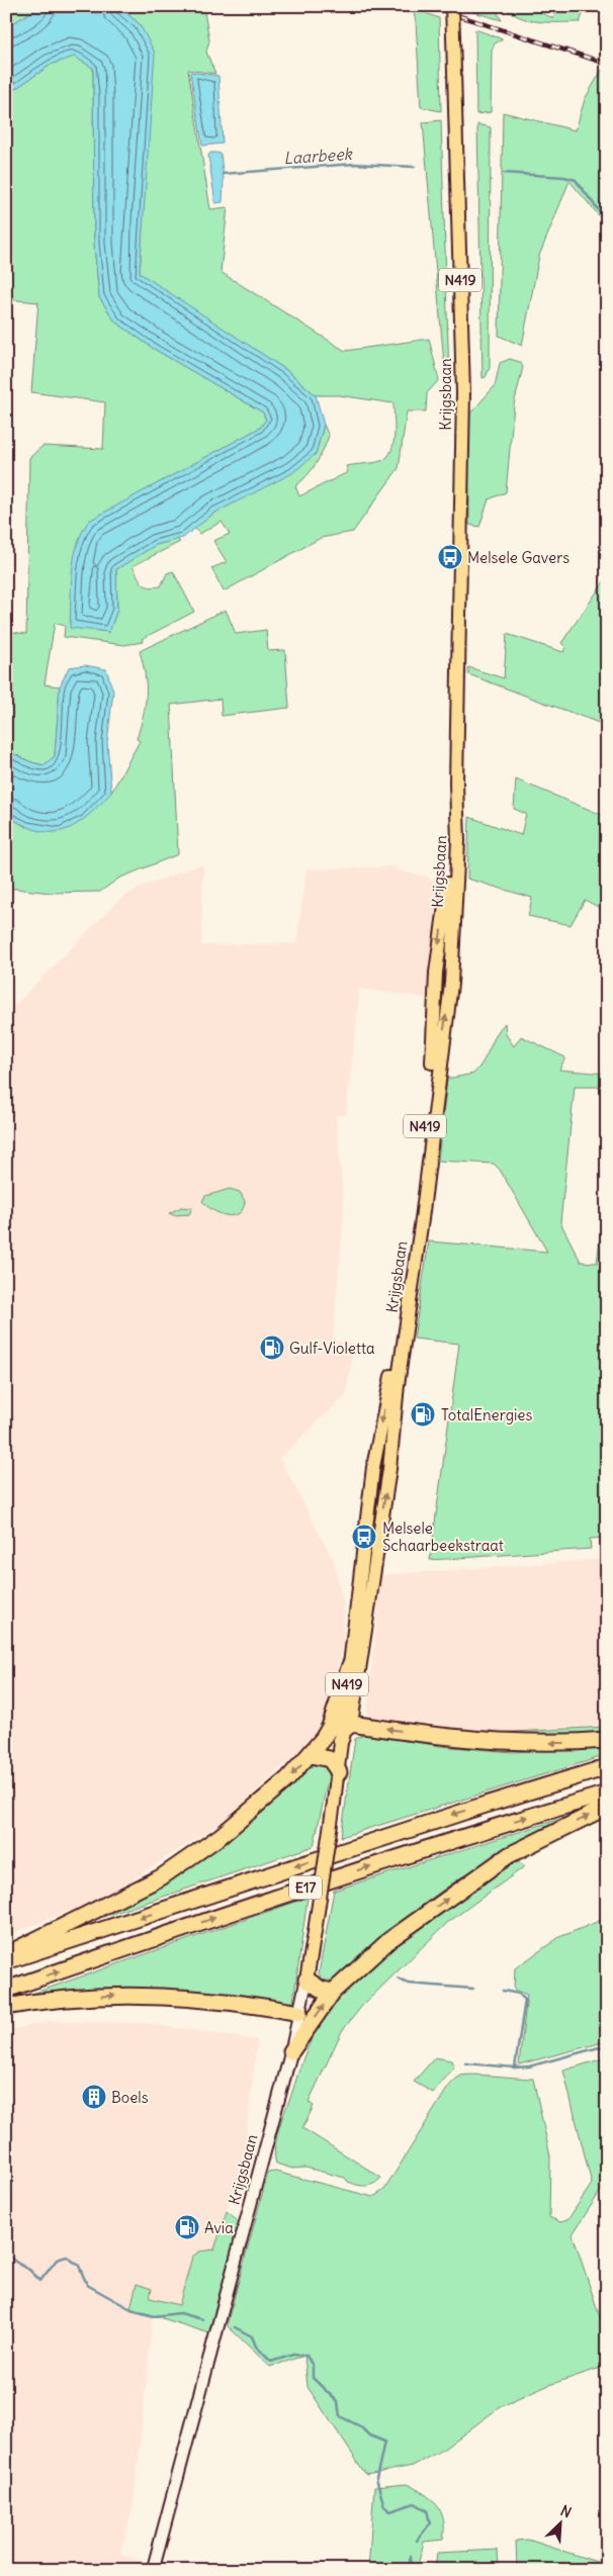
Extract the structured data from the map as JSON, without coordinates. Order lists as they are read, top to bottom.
{
  "streets": {
    "highway": ["E17"],
    "main road": ["N419", "Krijgsbaan"]
  },
  "crossings": [
    ["N419", "Krijgsbaan"]
  ],
  "water": ["Laarbeek"],
  "places": {
    "bus stop": ["Melsele Gavers", "Melsele Schaarbeekstraat"],
    "fuel station": ["Gulf-Violetta", "TotalEnergies", "Avia"],
    "building": ["Boels"]
  },
  "north": "top right"
}
